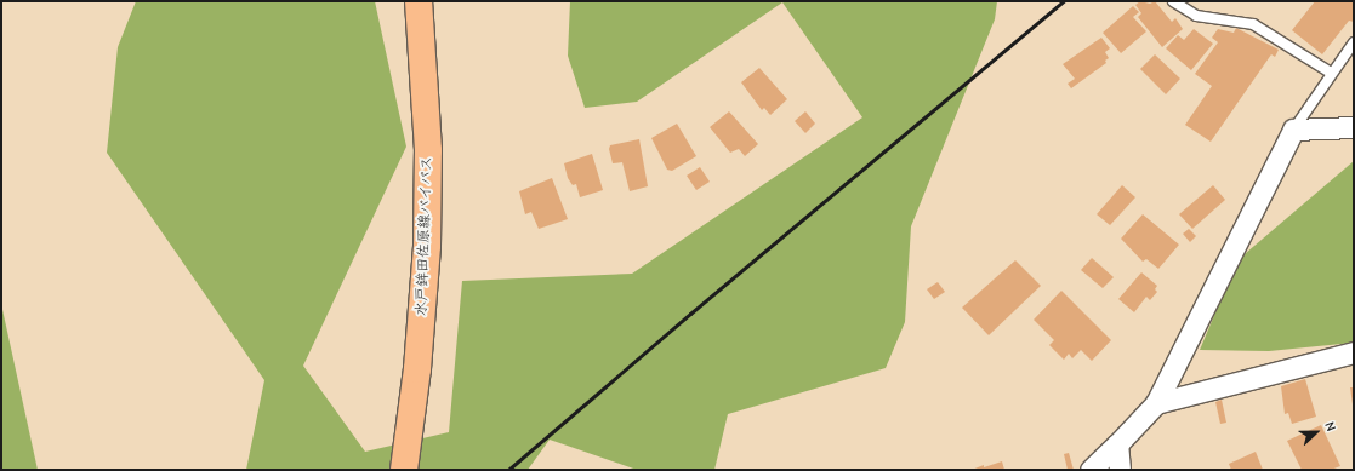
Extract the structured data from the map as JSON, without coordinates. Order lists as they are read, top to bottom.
{
  "streets": {
    "main road": ["水戸鉾田佐原線バイパス"]
  },
  "north": "right"
}
